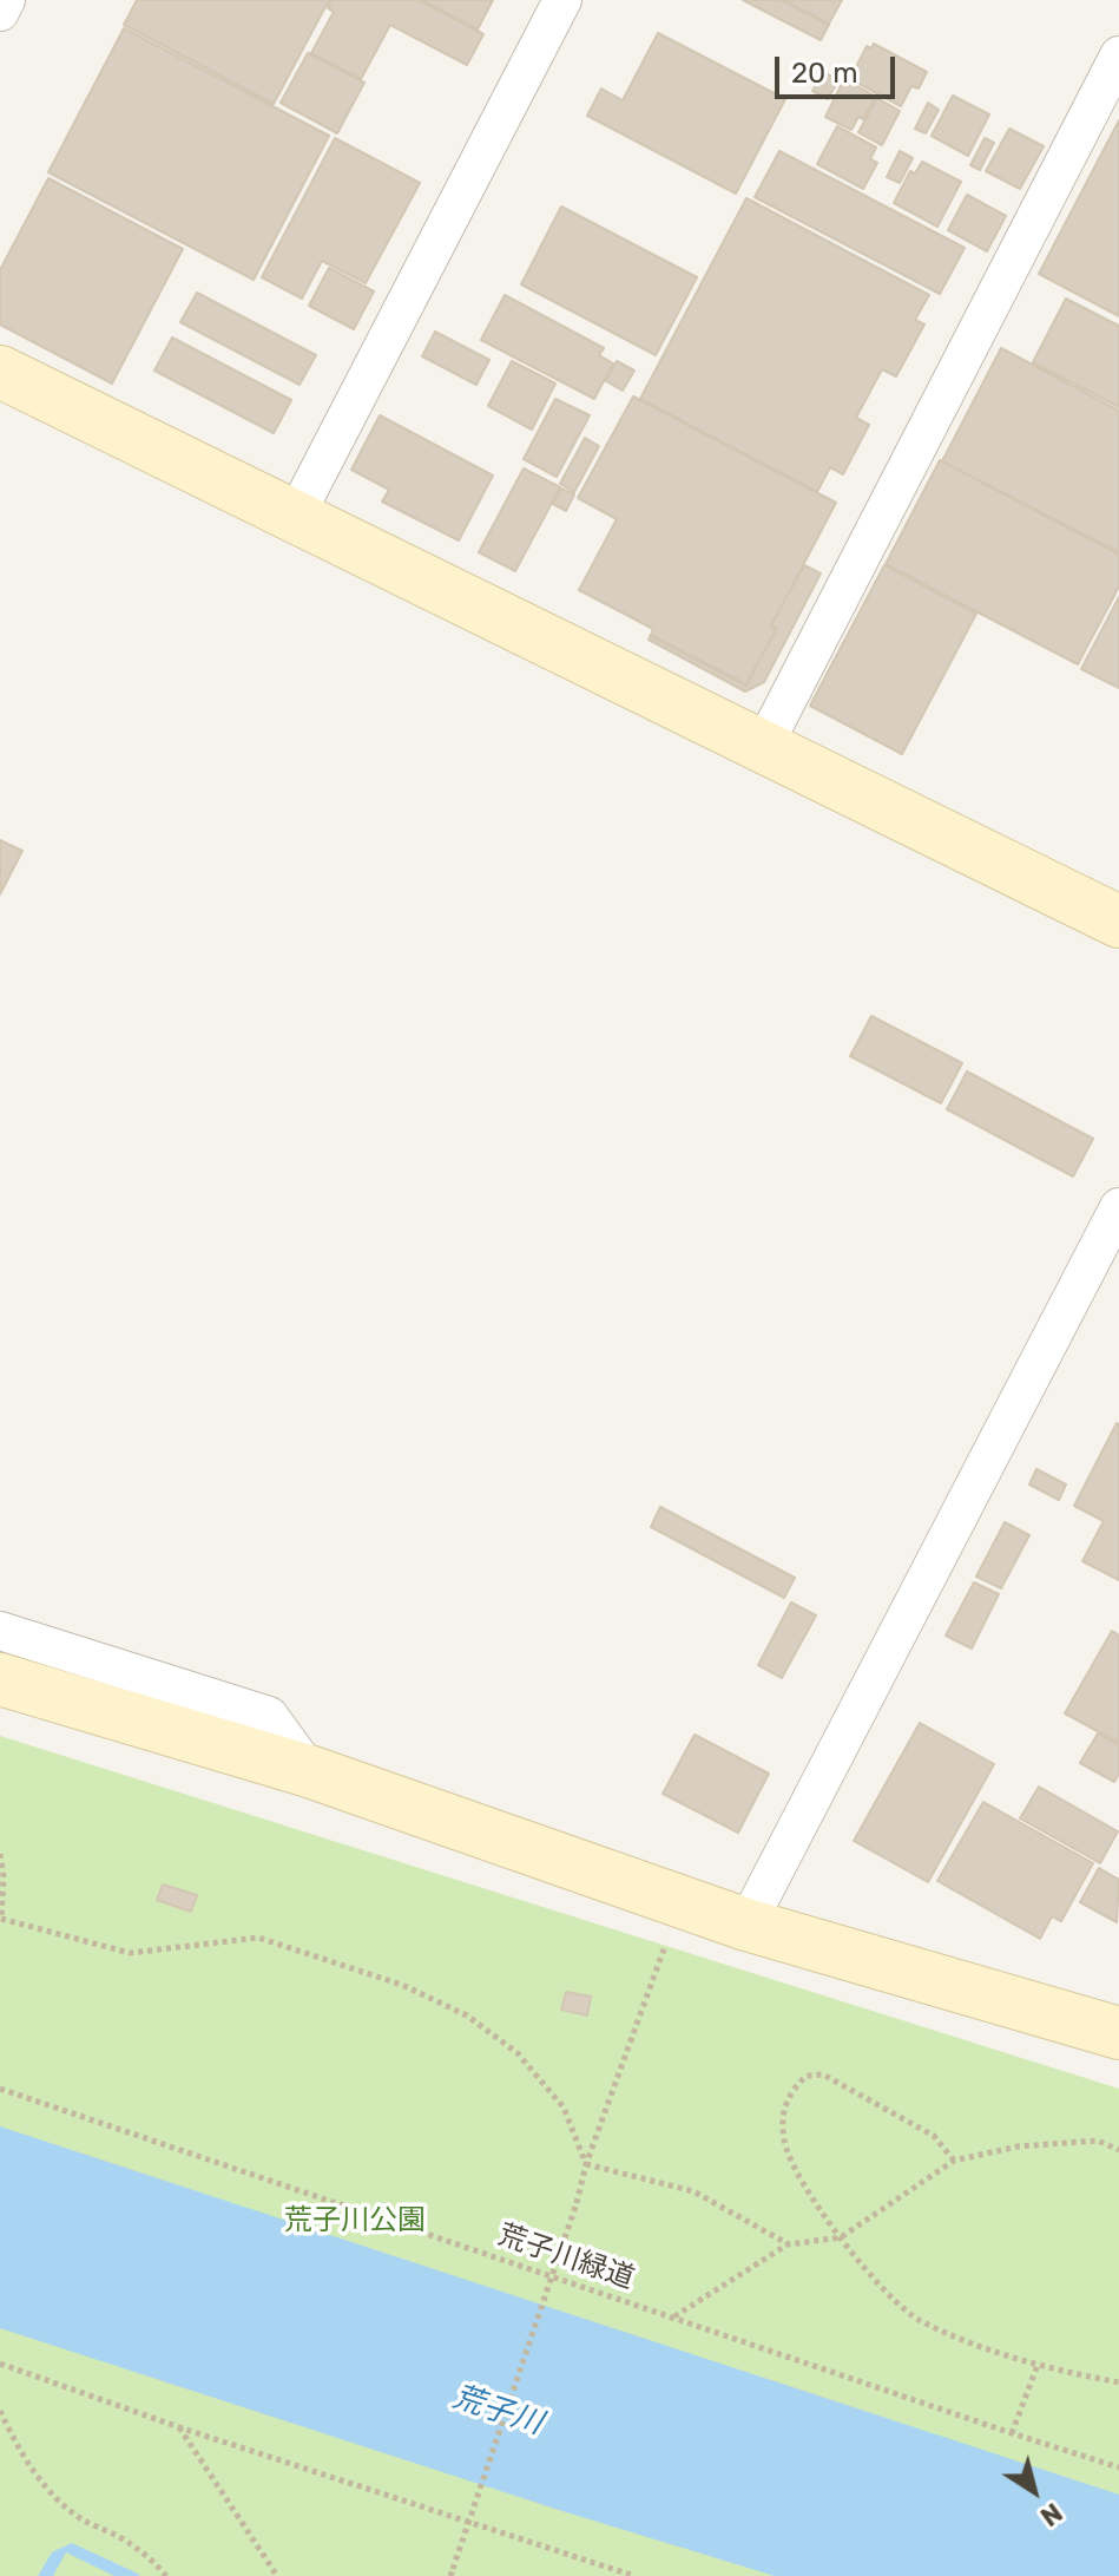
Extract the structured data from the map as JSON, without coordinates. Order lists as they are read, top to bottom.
{
  "streets": {
    "path": ["荒子川緑道"]
  },
  "water": ["荒子川"],
  "parks": ["荒子川公園"],
  "scale_bar": "20 m",
  "north": "bottom right"
}
